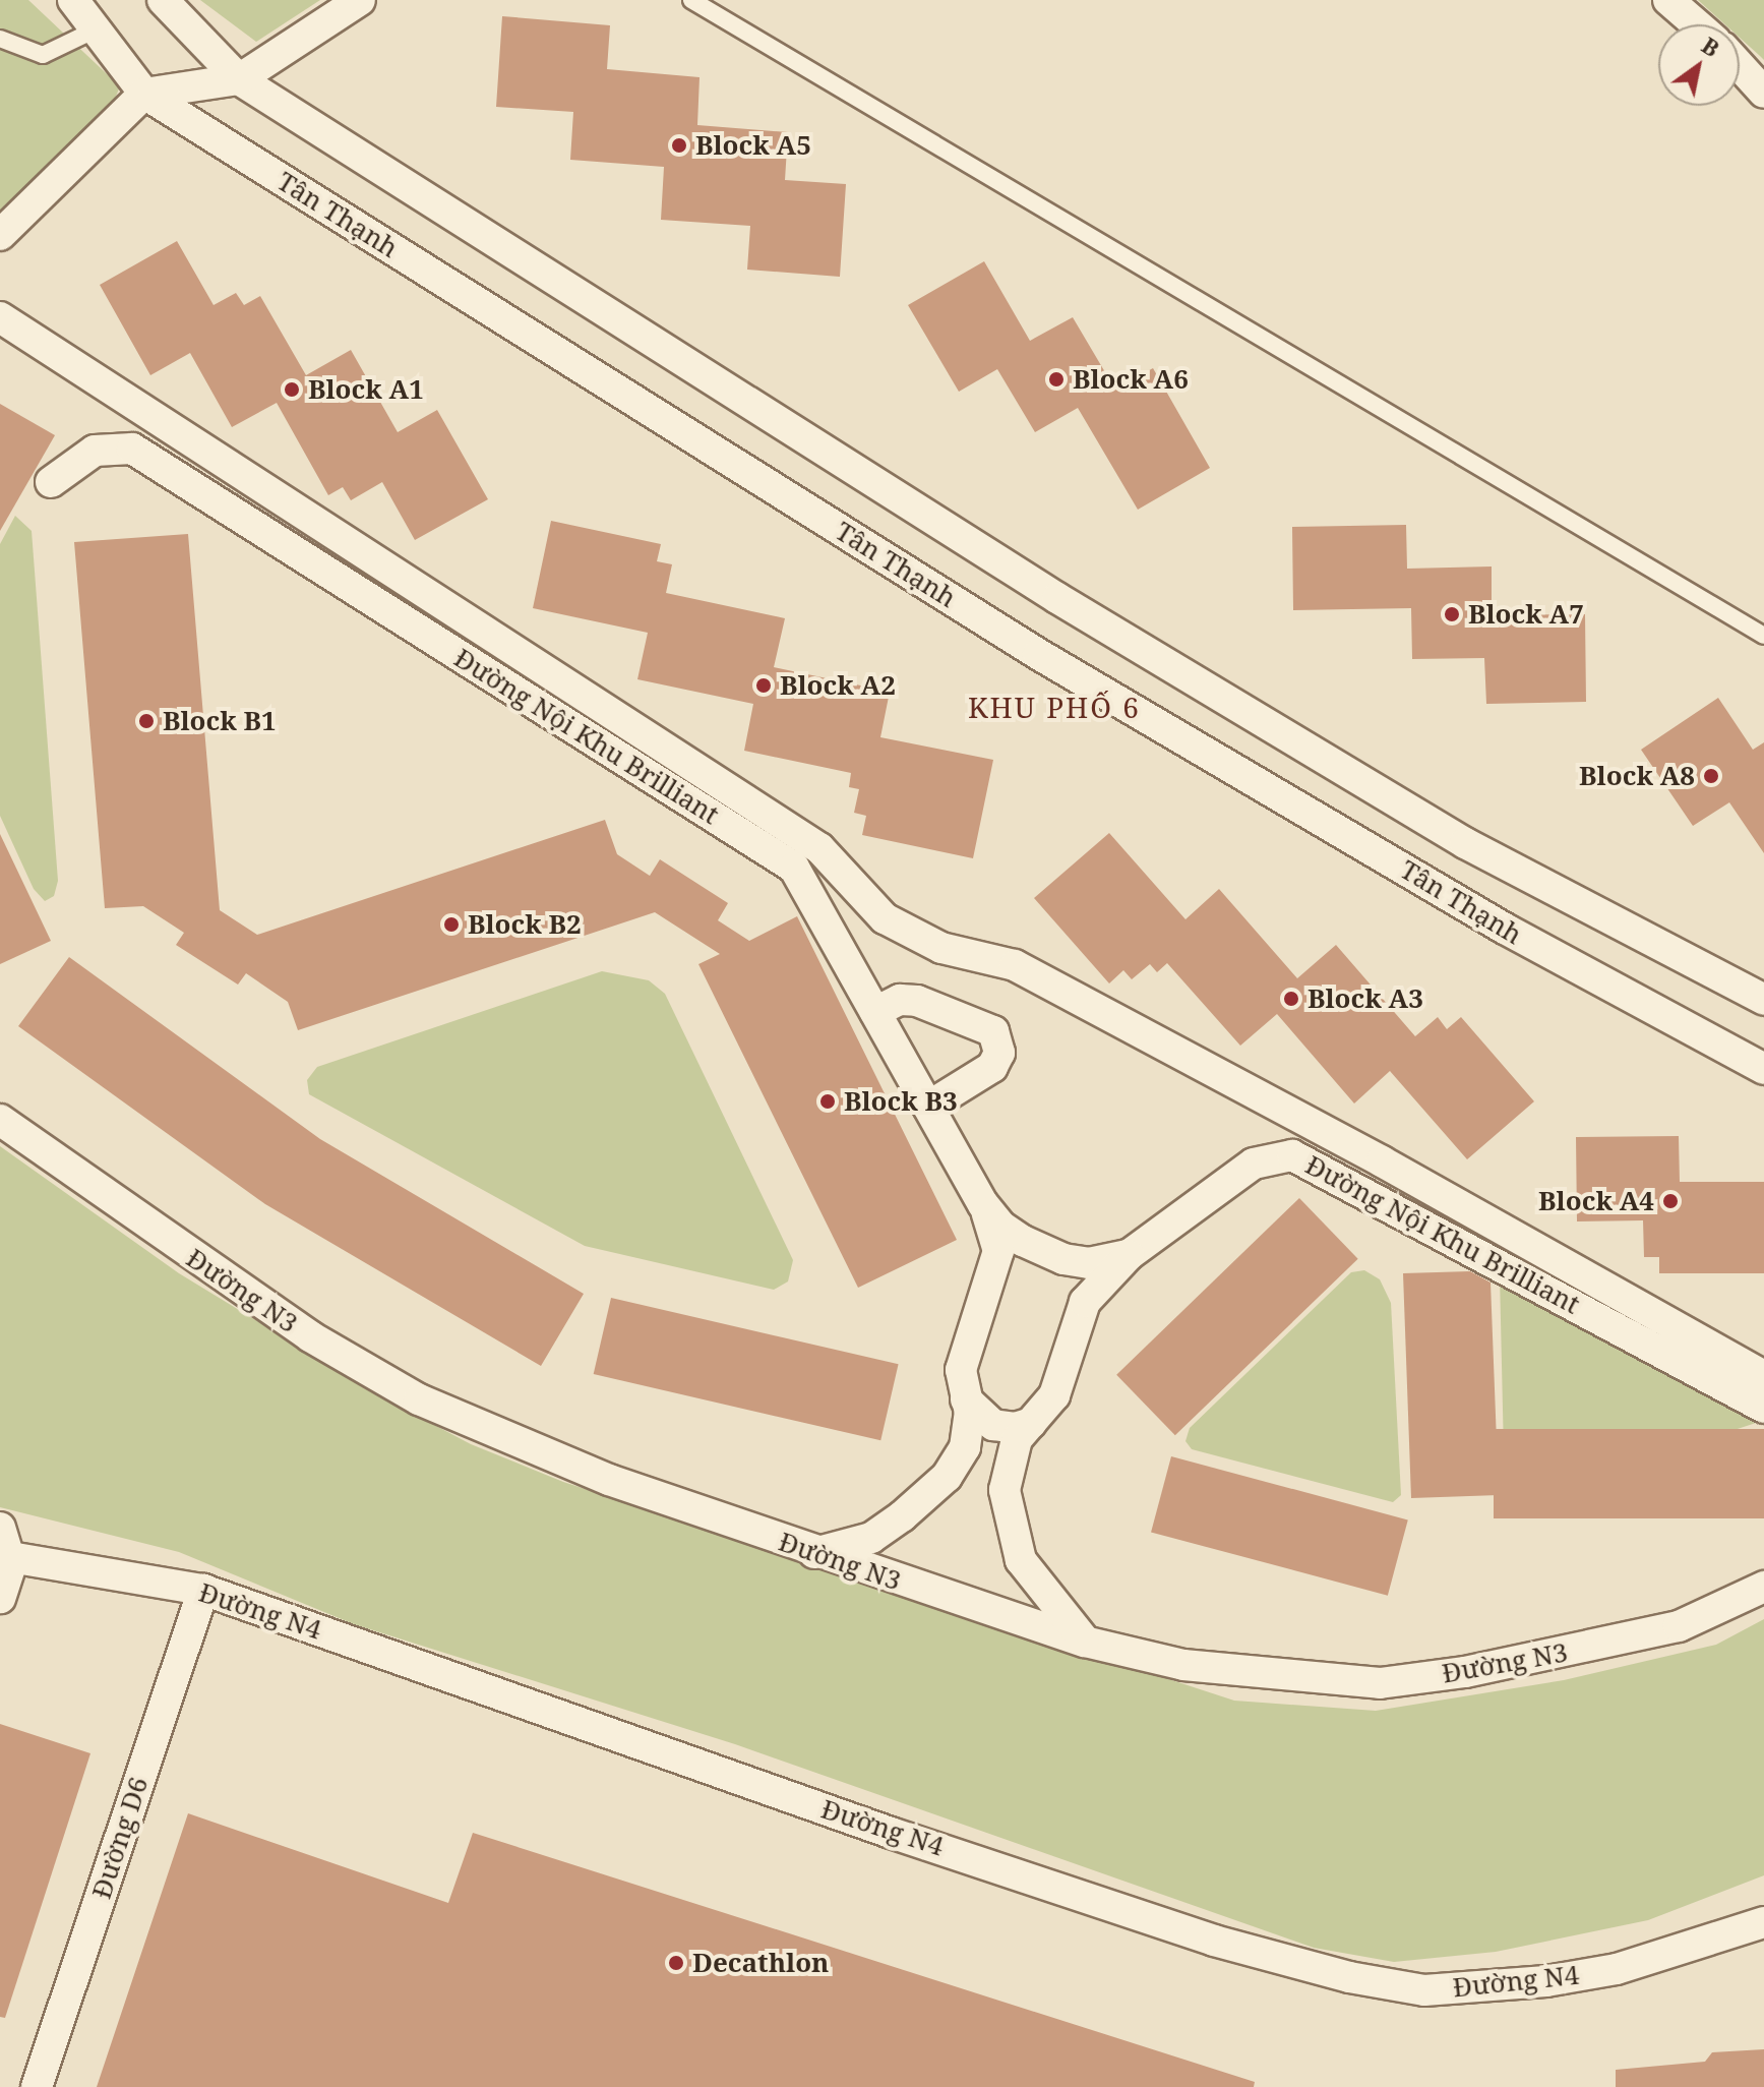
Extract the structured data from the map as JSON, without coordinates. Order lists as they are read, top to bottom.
{
  "streets": {
    "street": [
      "Tân Thạnh",
      "Đường Nội Khu Brilliant",
      "Đường N3",
      "Đường N4",
      "Đường D6"
    ]
  },
  "crossings": [
    ["Đường Nội Khu Brilliant", "Đường N3"],
    ["Đường N4", "Đường D6"]
  ],
  "districts": ["KHU PHỐ 6"],
  "places": [
    "Block A5",
    "Block A6",
    "Block A1",
    "Block A7",
    "Block A2",
    "Block B1",
    "Block A8",
    "Block B2",
    "Block A3",
    "Block B3",
    "Block A4",
    "Decathlon"
  ],
  "north": "top right"
}
